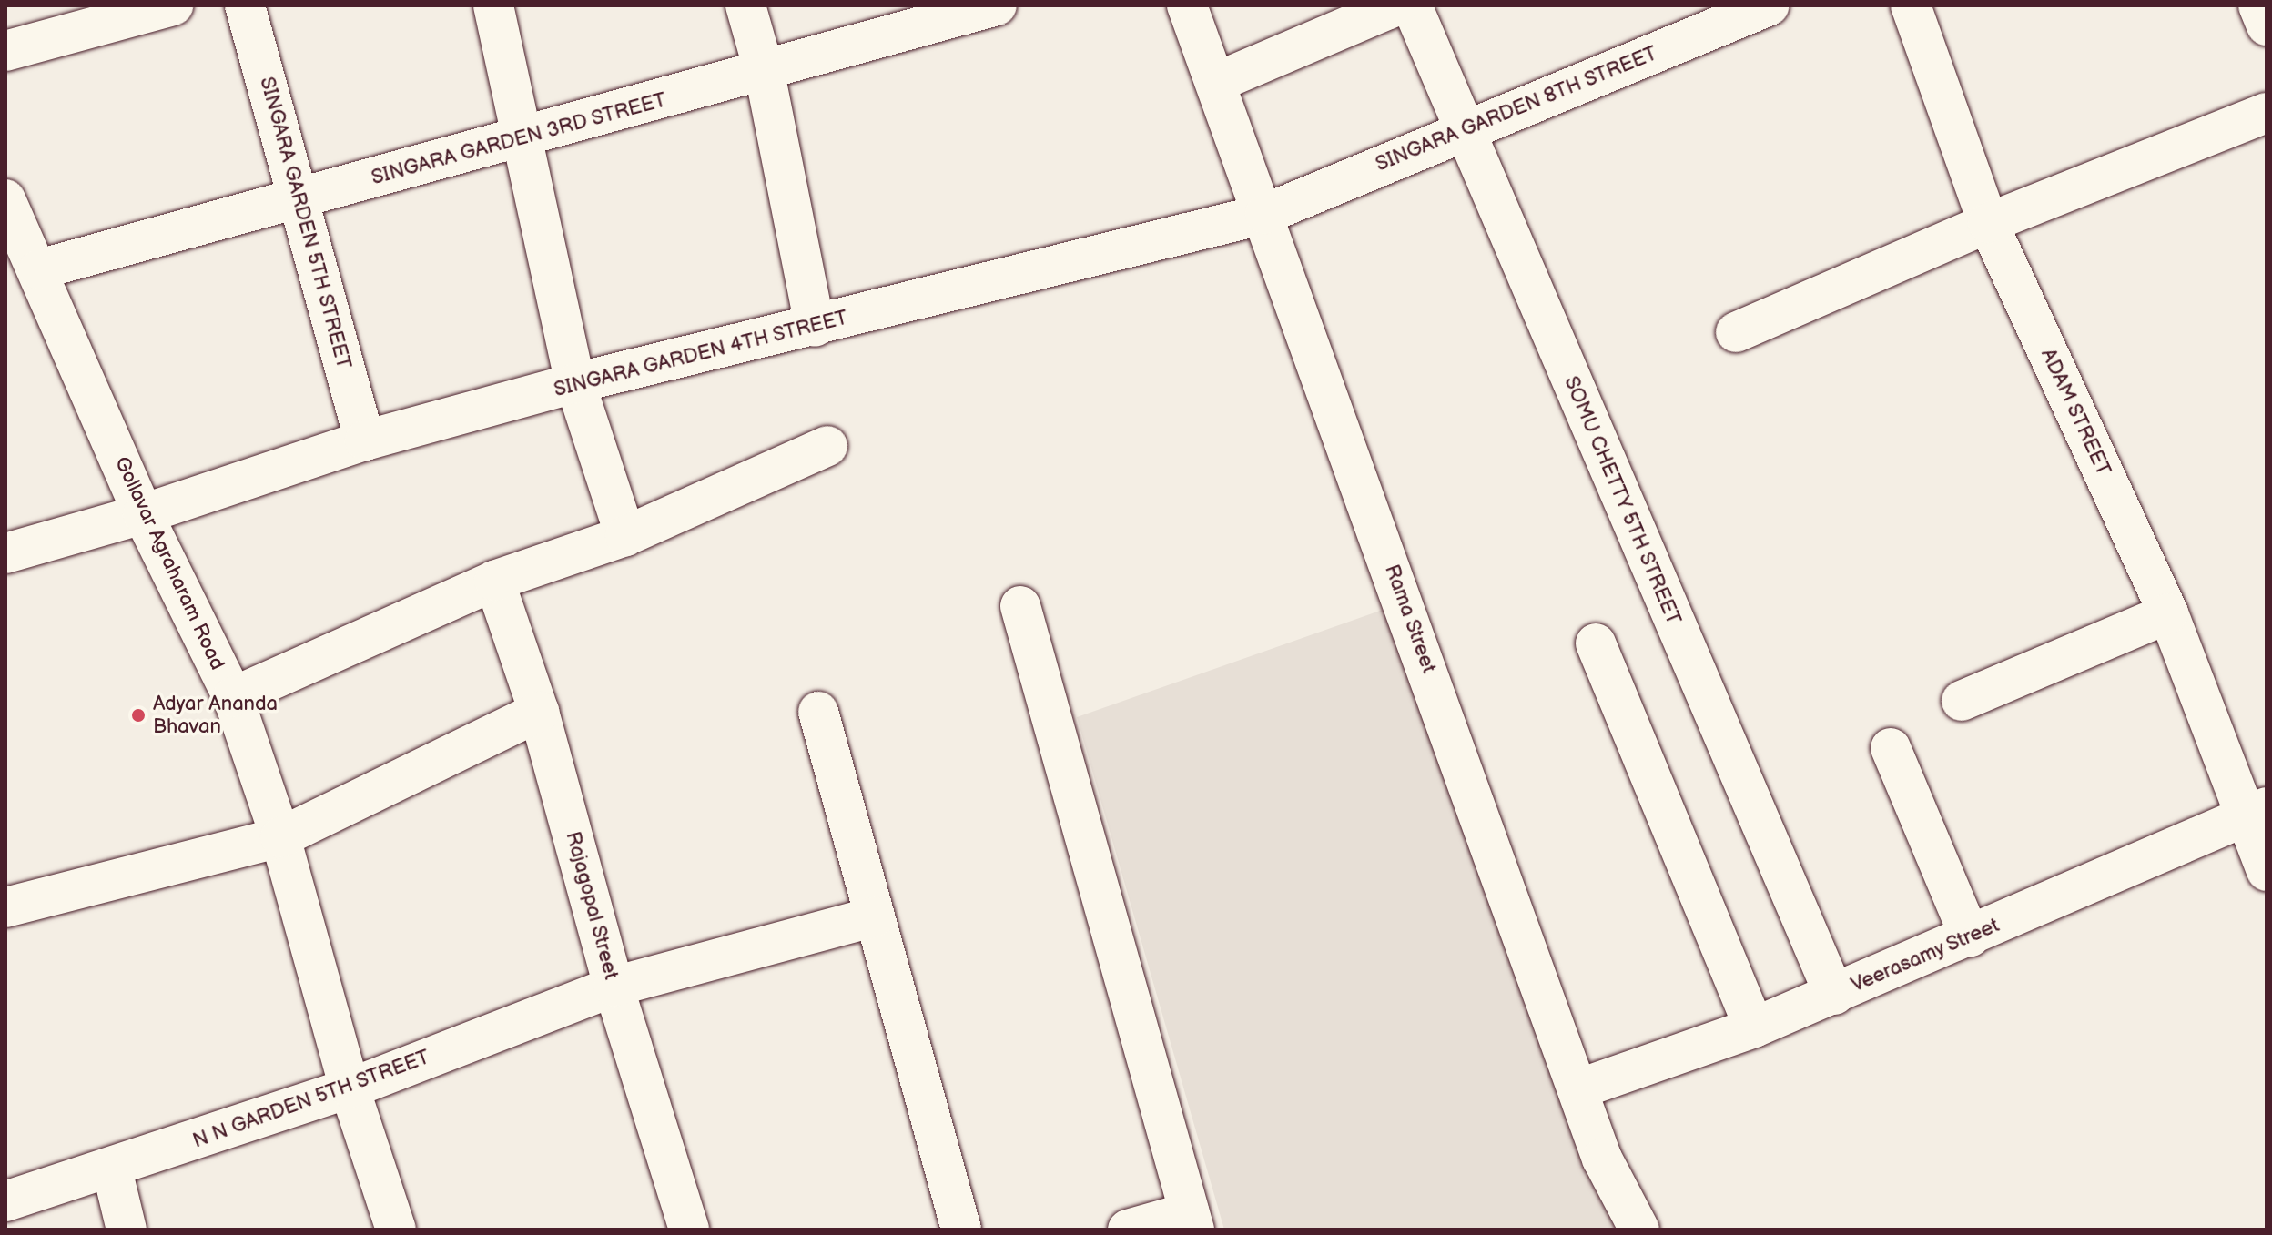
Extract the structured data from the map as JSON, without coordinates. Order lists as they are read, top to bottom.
{
  "streets": {
    "street": [
      "SINGARA GARDEN 8TH STREET",
      "SINGARA GARDEN 3RD STREET",
      "SINGARA GARDEN 5TH STREET",
      "SINGARA GARDEN 4TH STREET",
      "ADAM STREET",
      "SOMU CHETTY 5TH STREET",
      "Gollavar Agraharam Road",
      "Rama Street",
      "Rajagopal Street",
      "Veerasamy Street",
      "N N GARDEN 5TH STREET"
    ]
  },
  "crossings": [
    ["SINGARA GARDEN 8TH STREET", "SINGARA GARDEN 4TH STREET"],
    ["SINGARA GARDEN 8TH STREET", "SOMU CHETTY 5TH STREET"],
    ["SINGARA GARDEN 8TH STREET", "Rama Street"],
    ["SINGARA GARDEN 3RD STREET", "SINGARA GARDEN 5TH STREET"],
    ["SINGARA GARDEN 3RD STREET", "Gollavar Agraharam Road"],
    ["SINGARA GARDEN 5TH STREET", "SINGARA GARDEN 4TH STREET"],
    ["SINGARA GARDEN 4TH STREET", "Gollavar Agraharam Road"],
    ["SINGARA GARDEN 4TH STREET", "Rama Street"],
    ["ADAM STREET", "Veerasamy Street"],
    ["SOMU CHETTY 5TH STREET", "Veerasamy Street"],
    ["Gollavar Agraharam Road", "N N GARDEN 5TH STREET"],
    ["Rama Street", "Veerasamy Street"],
    ["Rajagopal Street", "N N GARDEN 5TH STREET"]
  ],
  "places": ["Adyar Ananda Bhavan"]
}
